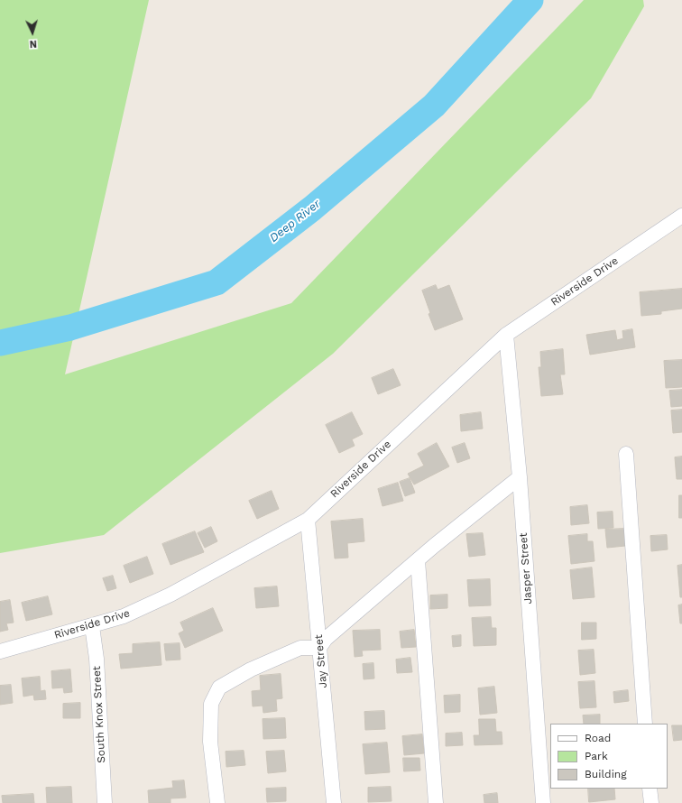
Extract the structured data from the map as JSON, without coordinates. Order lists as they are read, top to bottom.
{
  "streets": {
    "street": [
      "Riverside Drive",
      "Jasper Street",
      "Jay Street",
      "South Knox Street"
    ]
  },
  "crossings": [
    ["Riverside Drive", "Jasper Street"],
    ["Riverside Drive", "Jay Street"],
    ["Riverside Drive", "South Knox Street"]
  ],
  "water": ["Deep River"],
  "legend": ["Road", "Park", "Building"],
  "north": "bottom"
}
